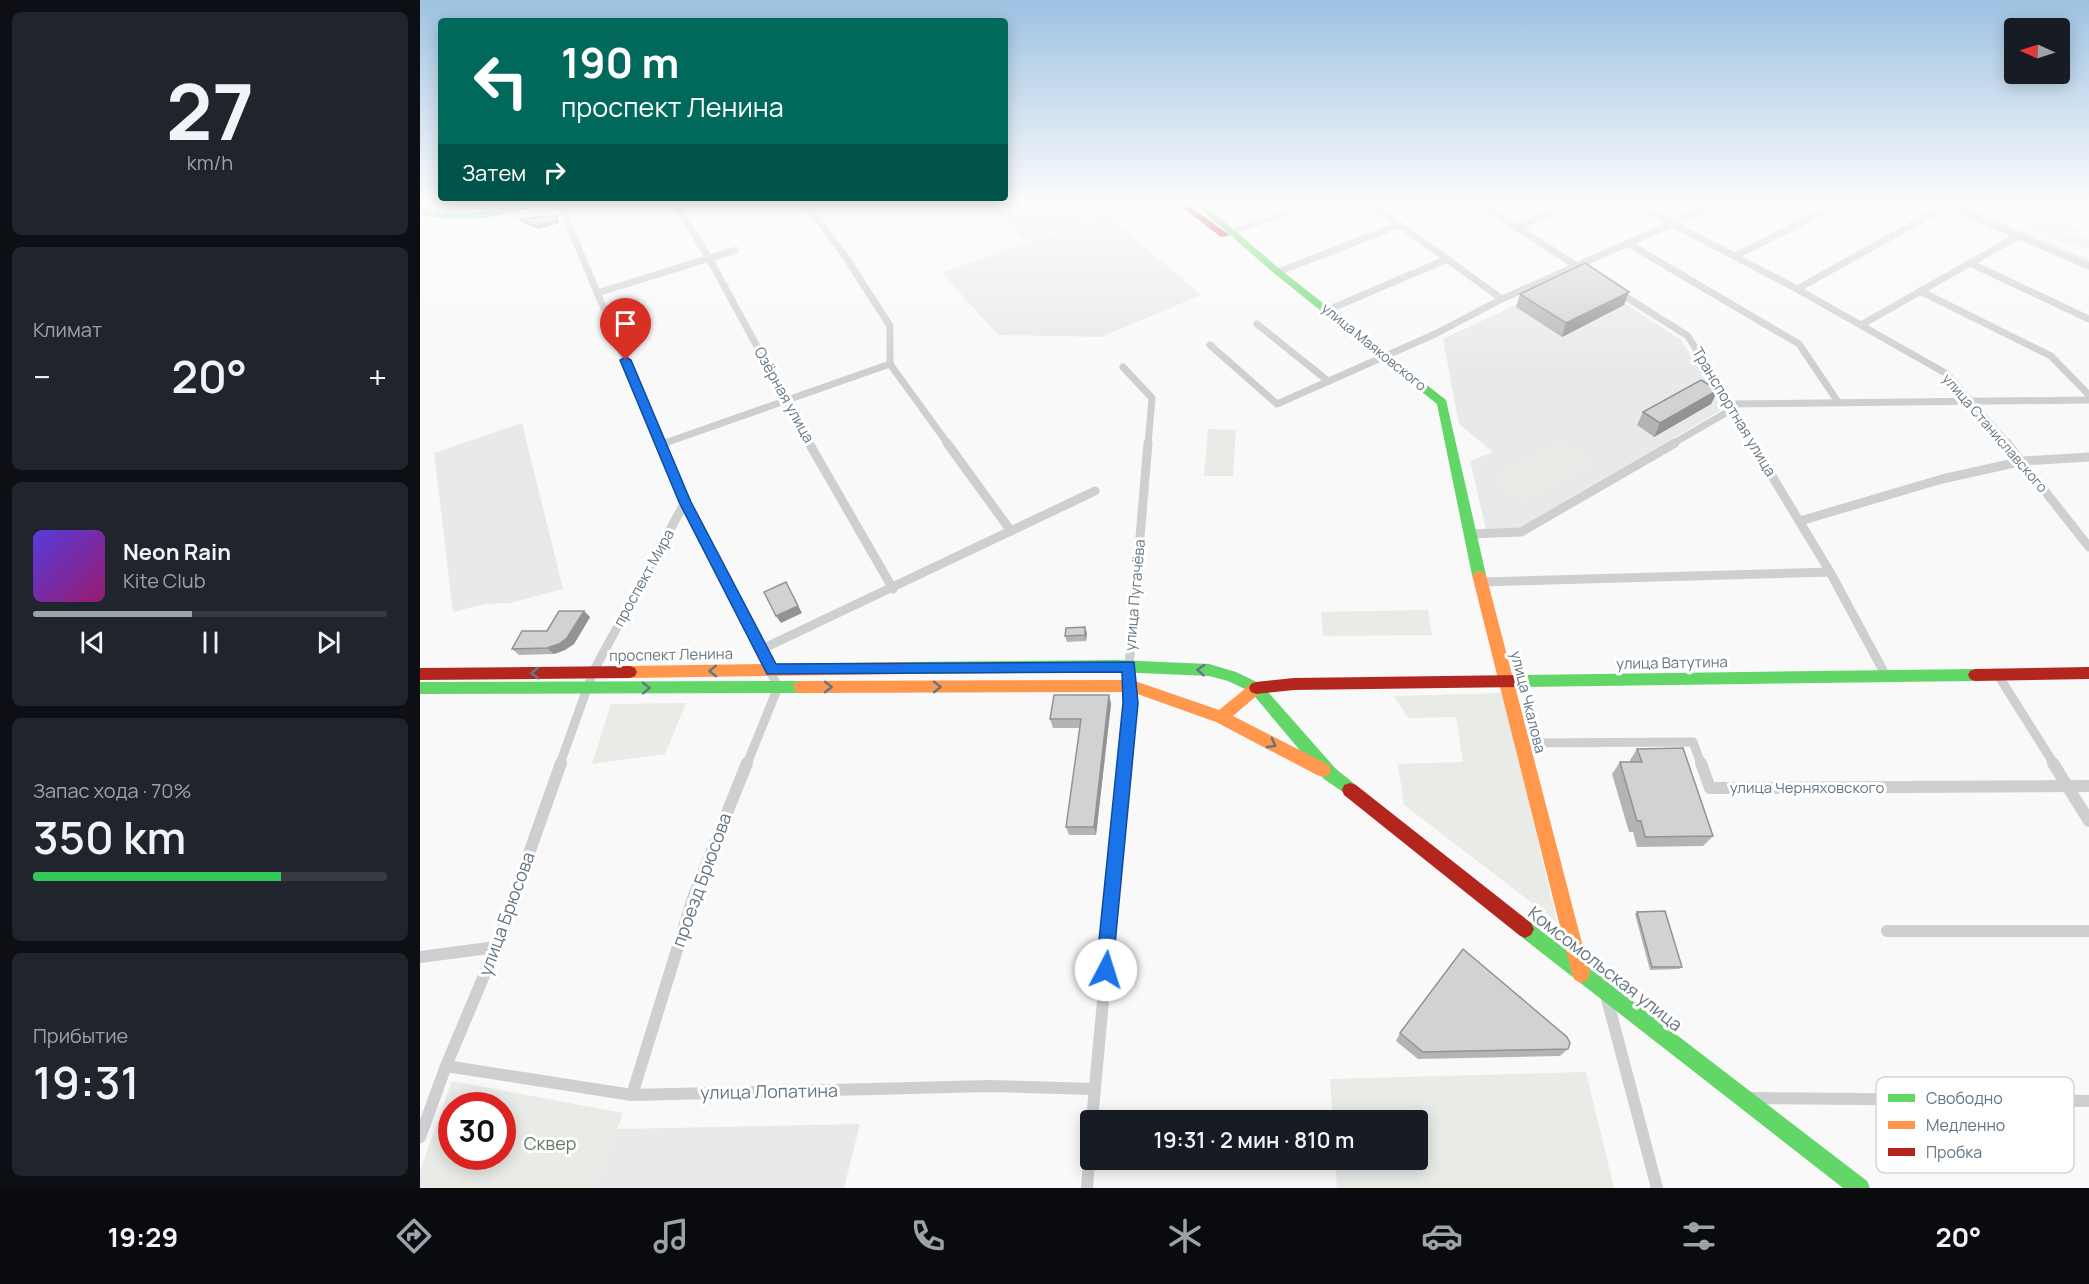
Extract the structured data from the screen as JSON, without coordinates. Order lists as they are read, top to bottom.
{
  "streets": {
    "street": [
      "улица Маяковского",
      "Озёрная улица",
      "Транспортная улица",
      "улица Станиславского",
      "проспект Мира",
      "улица Пугачёва",
      "проспект Ленина",
      "улица Ватутина",
      "улица Чкалова",
      "улица Черняховского",
      "проезд Брюсова",
      "улица Брюсова",
      "Комсомольская улица",
      "улица Лопатина"
    ]
  },
  "crossings": [
    ["улица Маяковского", "улица Чкалова"],
    ["Транспортная улица", "улица Ватутина"],
    ["проспект Мира", "проспект Ленина"],
    ["проспект Мира", "улица Брюсова"],
    ["улица Пугачёва", "проспект Ленина"],
    ["улица Пугачёва", "улица Лопатина"],
    ["проспект Ленина", "улица Ватутина"],
    ["проспект Ленина", "Комсомольская улица"],
    ["улица Ватутина", "улица Чкалова"],
    ["улица Ватутина", "Комсомольская улица"],
    ["улица Чкалова", "улица Черняховского"],
    ["улица Чкалова", "Комсомольская улица"],
    ["проезд Брюсова", "улица Лопатина"],
    ["улица Брюсова", "улица Лопатина"]
  ],
  "parks": ["Сквер"],
  "legend": ["Свободно", "Медленно", "Пробка"],
  "north": "left",
  "page": {
    "tile": [
      ["27", "km/h"],
      "Климат",
      ["Запас хода · 70%", "350 km"],
      ["Прибытие", "19:31"]
    ],
    "turn": ["190 m", "проспект Ленина"],
    "then": "Затем",
    "heat": ["−", "20°", "+"],
    "song": ["Neon Rain", "Kite Club"],
    "limit": "30",
    "trip": "19:31 · 2 мин · 810 m",
    "tabs": ["19:29", "20°"]
  }
}
